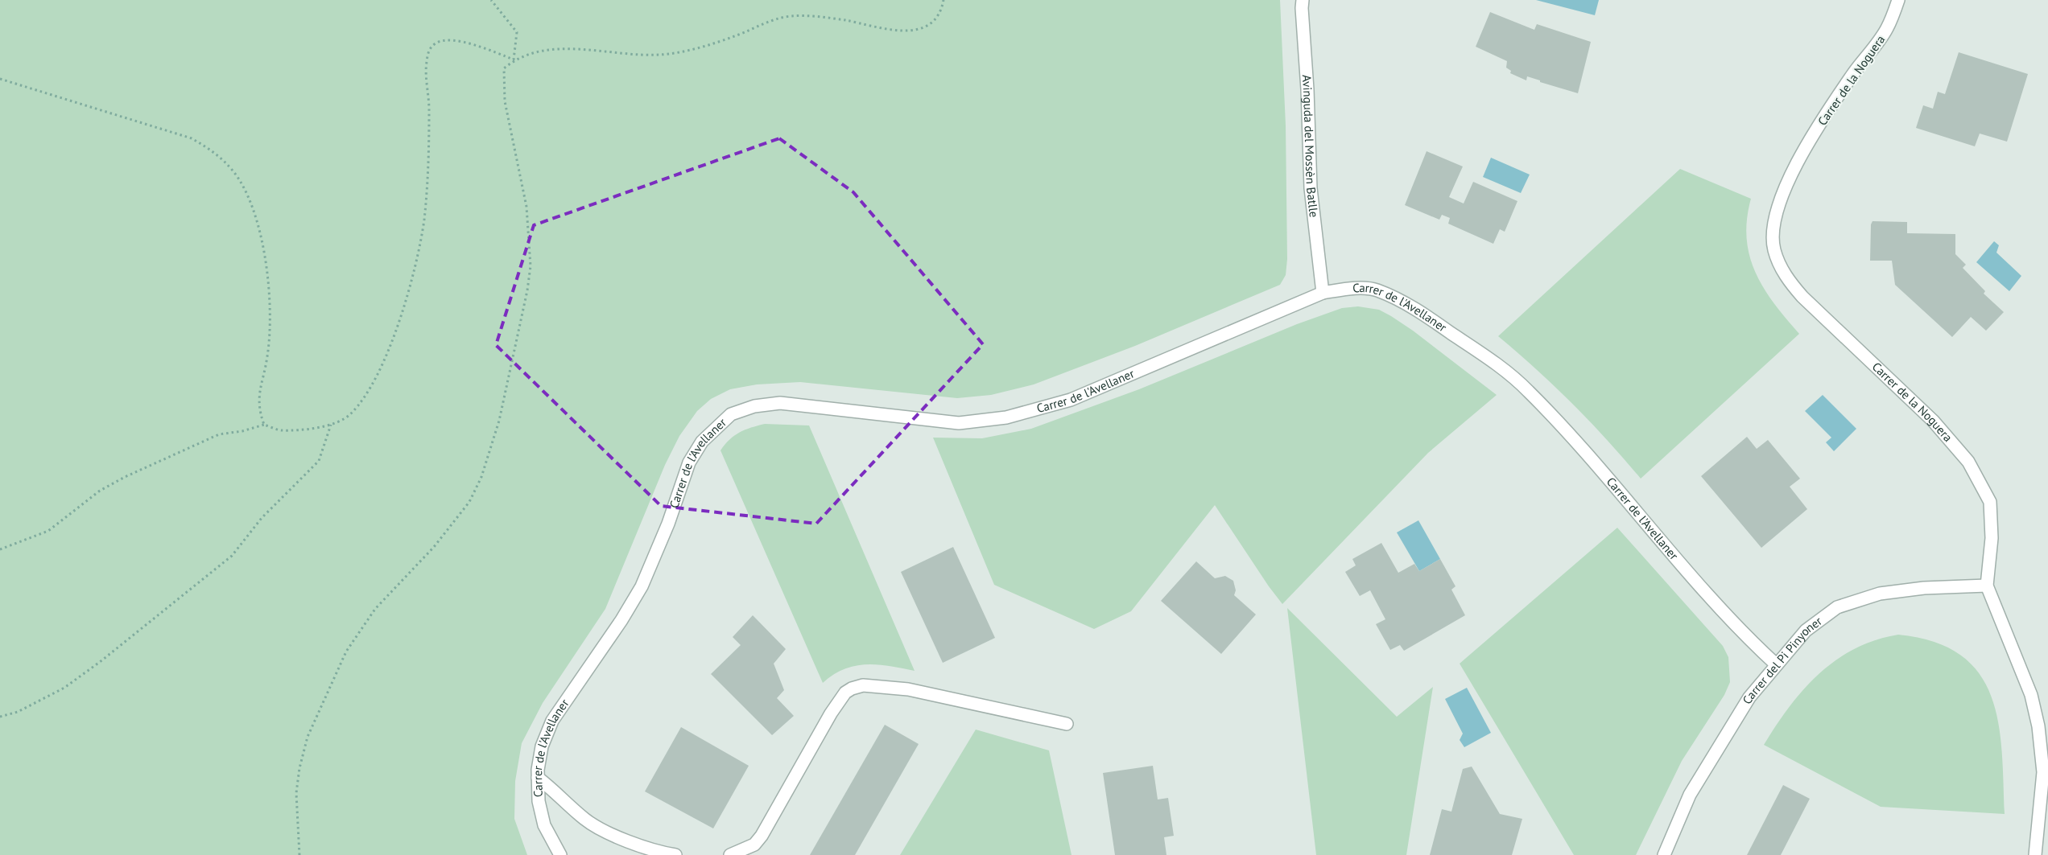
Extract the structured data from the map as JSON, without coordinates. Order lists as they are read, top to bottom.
{
  "streets": {
    "street": [
      "Carrer de la Noguera",
      "Avinguda del Mossèn Batlle",
      "Carrer de l'Avellaner",
      "Carrer del Pi Pinyoner"
    ]
  },
  "crossings": [
    ["Carrer de la Noguera", "Carrer del Pi Pinyoner"],
    ["Avinguda del Mossèn Batlle", "Carrer de l'Avellaner"],
    ["Carrer de l'Avellaner", "Carrer del Pi Pinyoner"]
  ]
}
